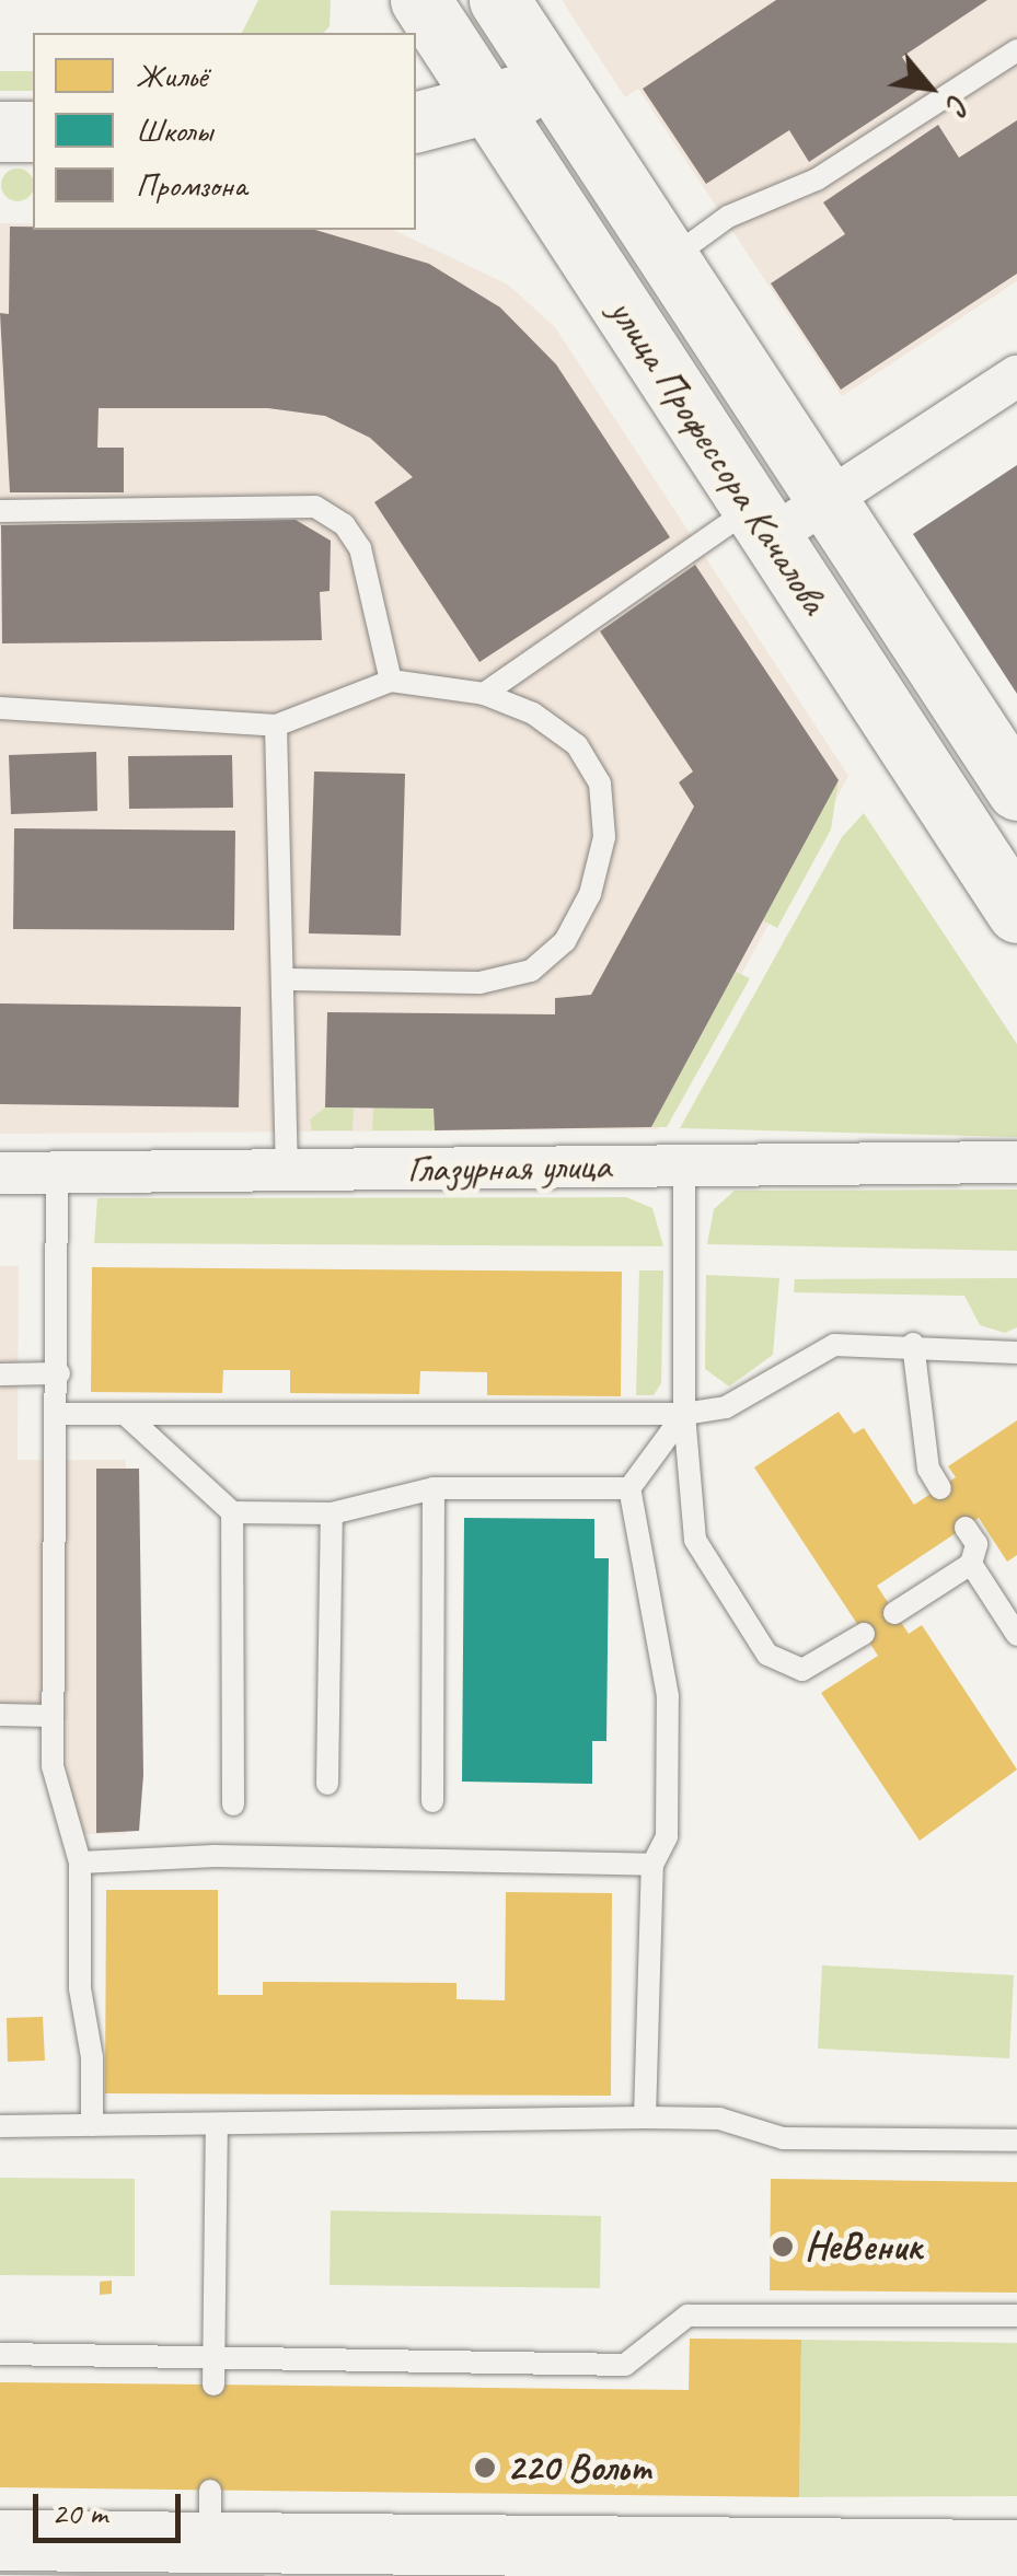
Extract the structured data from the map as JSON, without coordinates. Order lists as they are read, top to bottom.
{
  "streets": {
    "main road": ["улица Профессора Качалова"],
    "street": ["Глазурная улица"]
  },
  "places": ["НеВеник", "220 Вольт"],
  "legend": ["Жильё", "Школы", "Промзона"],
  "scale_bar": "20 m",
  "north": "bottom right"
}
